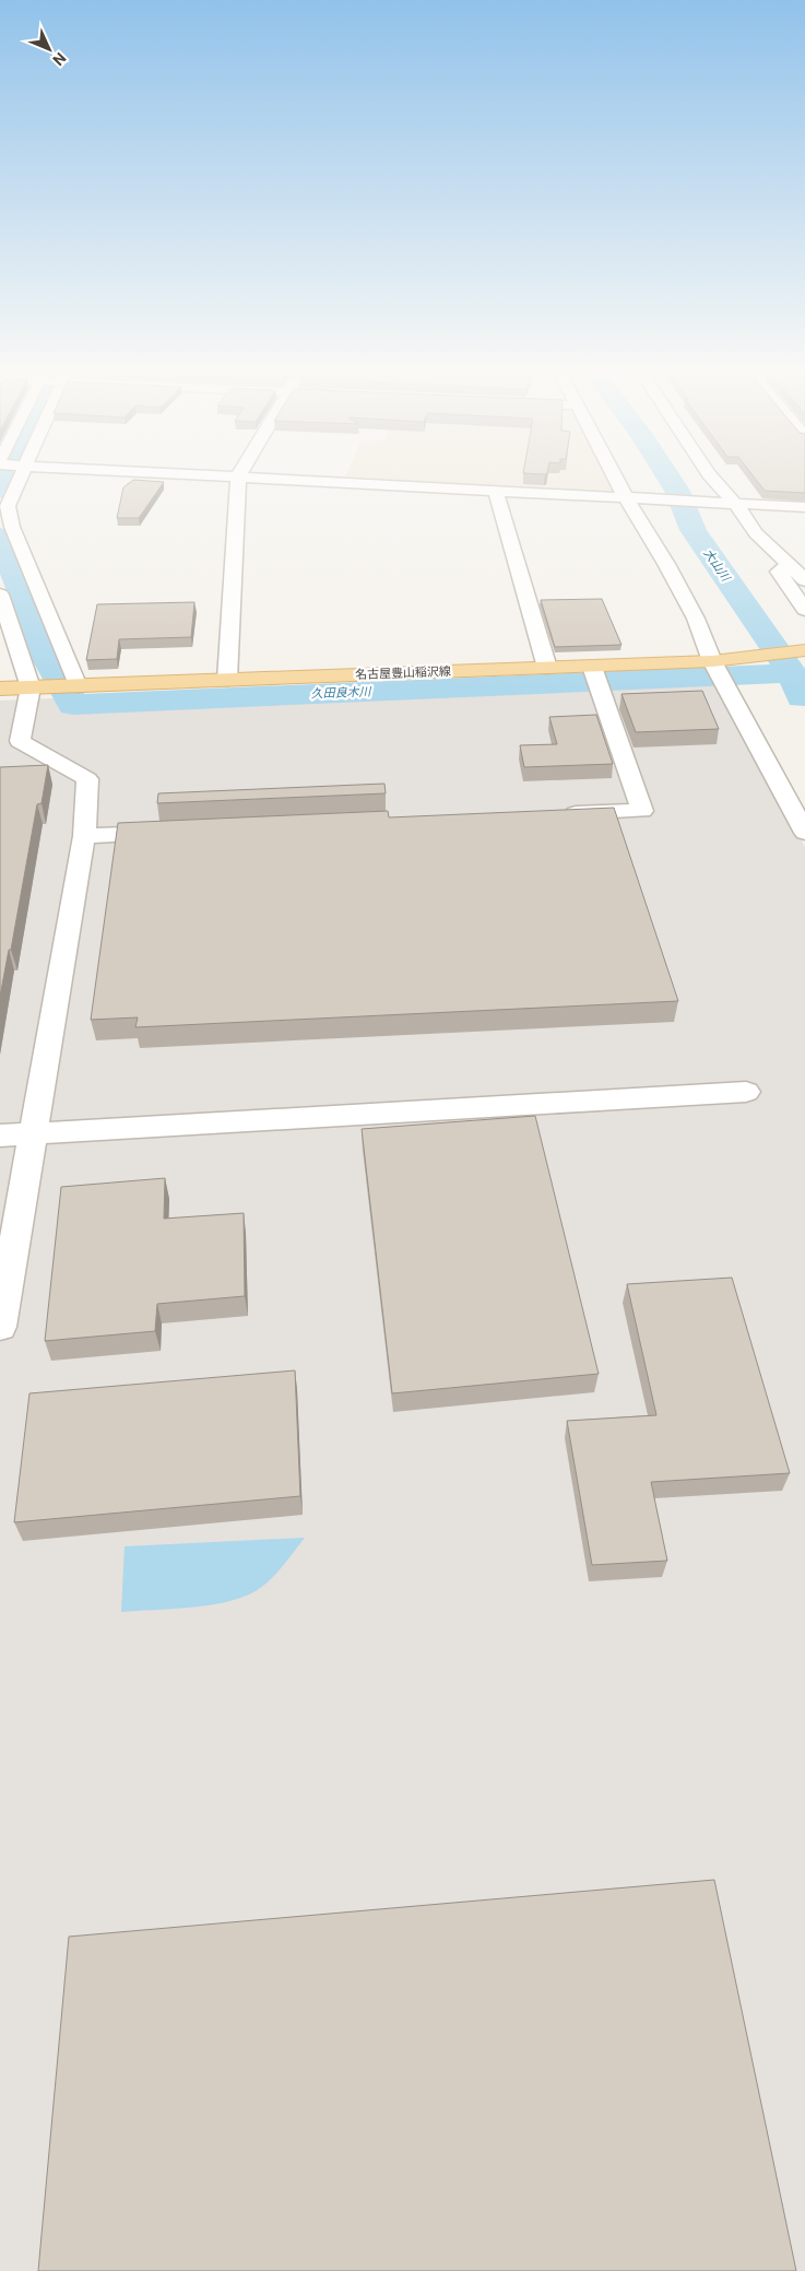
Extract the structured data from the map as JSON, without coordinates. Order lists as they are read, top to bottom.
{
  "streets": {
    "main road": ["名古屋豊山稲沢線"]
  },
  "water": ["大山川", "久田良木川"],
  "north": "bottom right"
}
